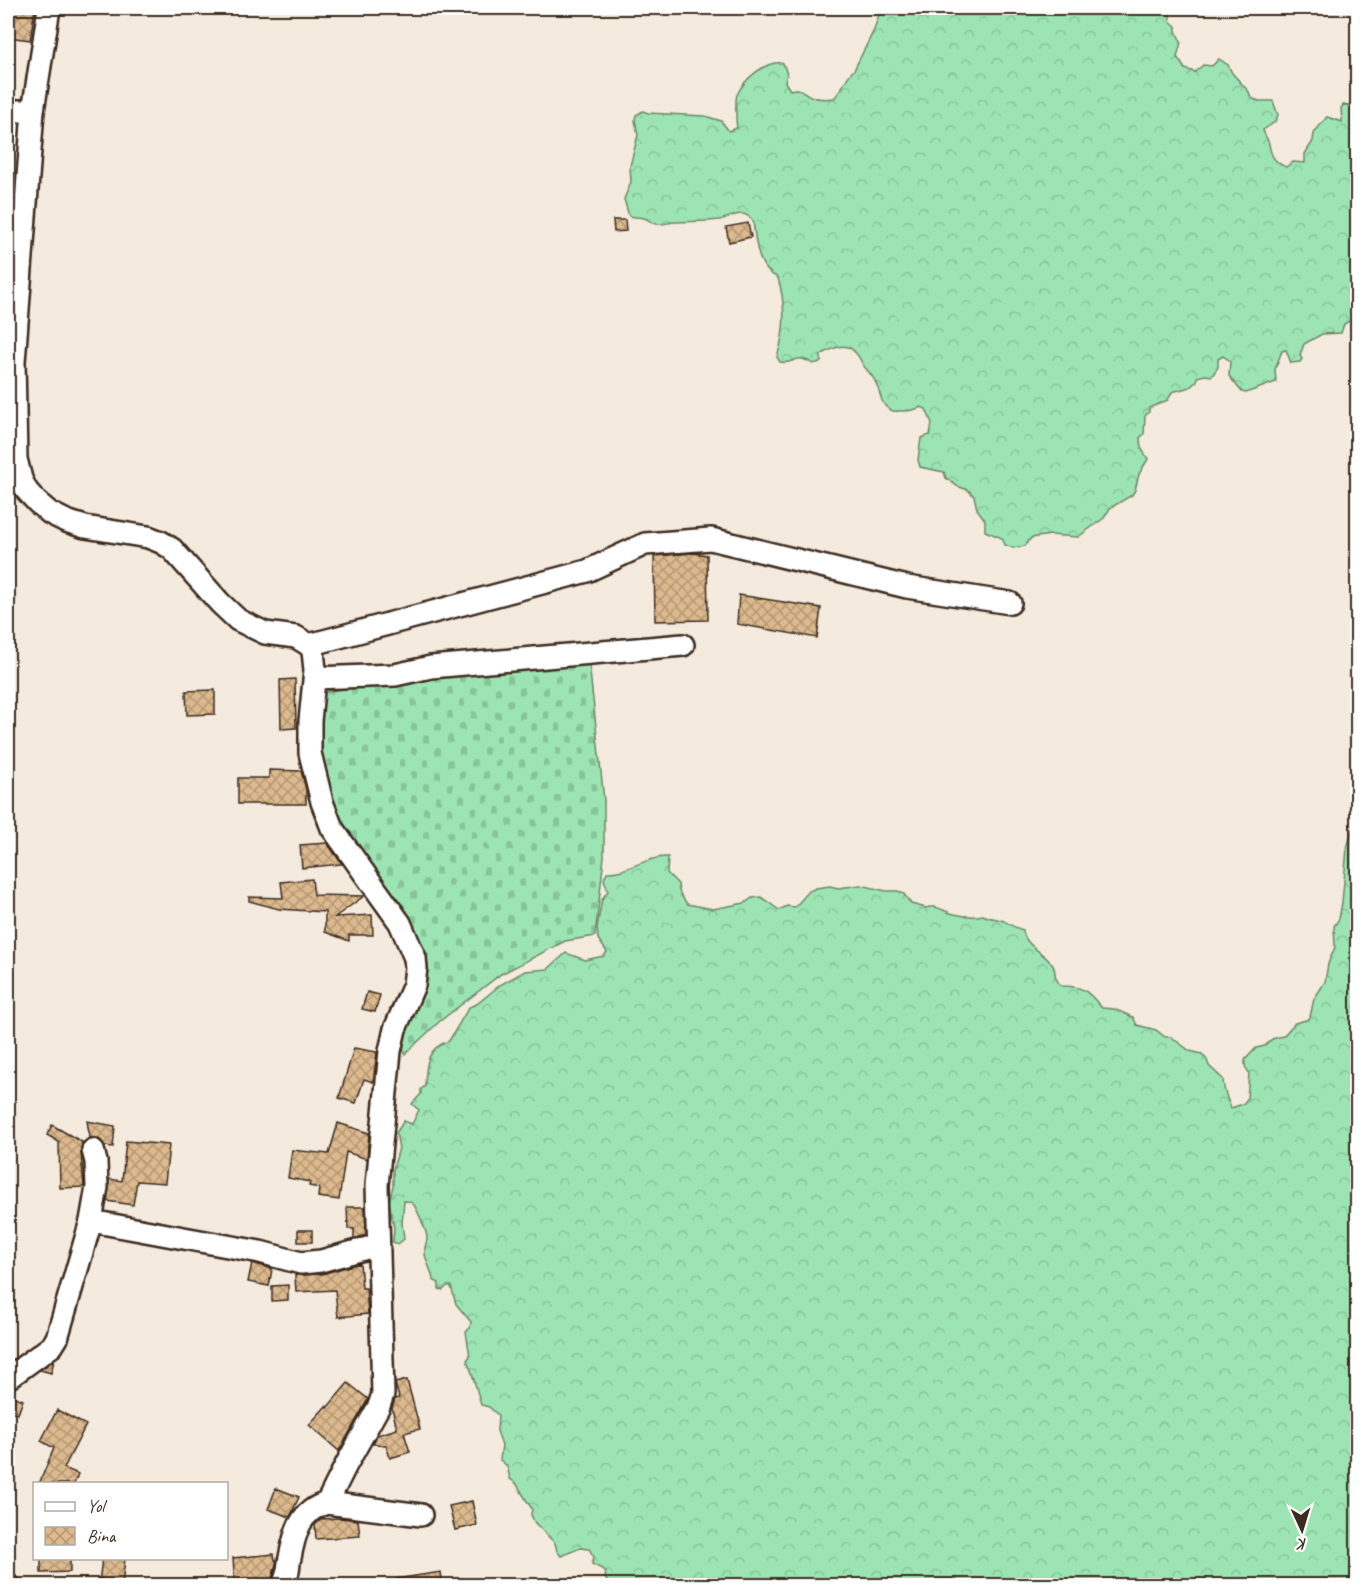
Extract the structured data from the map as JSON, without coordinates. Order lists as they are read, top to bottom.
{
  "legend": ["Yol", "Bina"],
  "north": "bottom"
}
